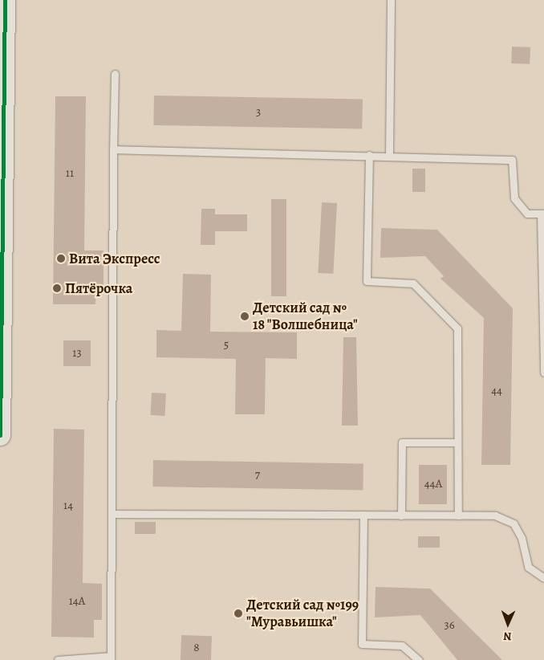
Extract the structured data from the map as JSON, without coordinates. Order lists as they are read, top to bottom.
{
  "places": [
    "Вита Экспресс",
    "Пятёрочка",
    "Детский сад № 18 \"Волшебница\"",
    "Детский сад №199 \"Муравьишка\""
  ],
  "house_numbers": [
    "3",
    "11",
    "5",
    "13",
    "44",
    "7",
    "44А",
    "14",
    "14А",
    "36",
    "8"
  ],
  "north": "bottom"
}
